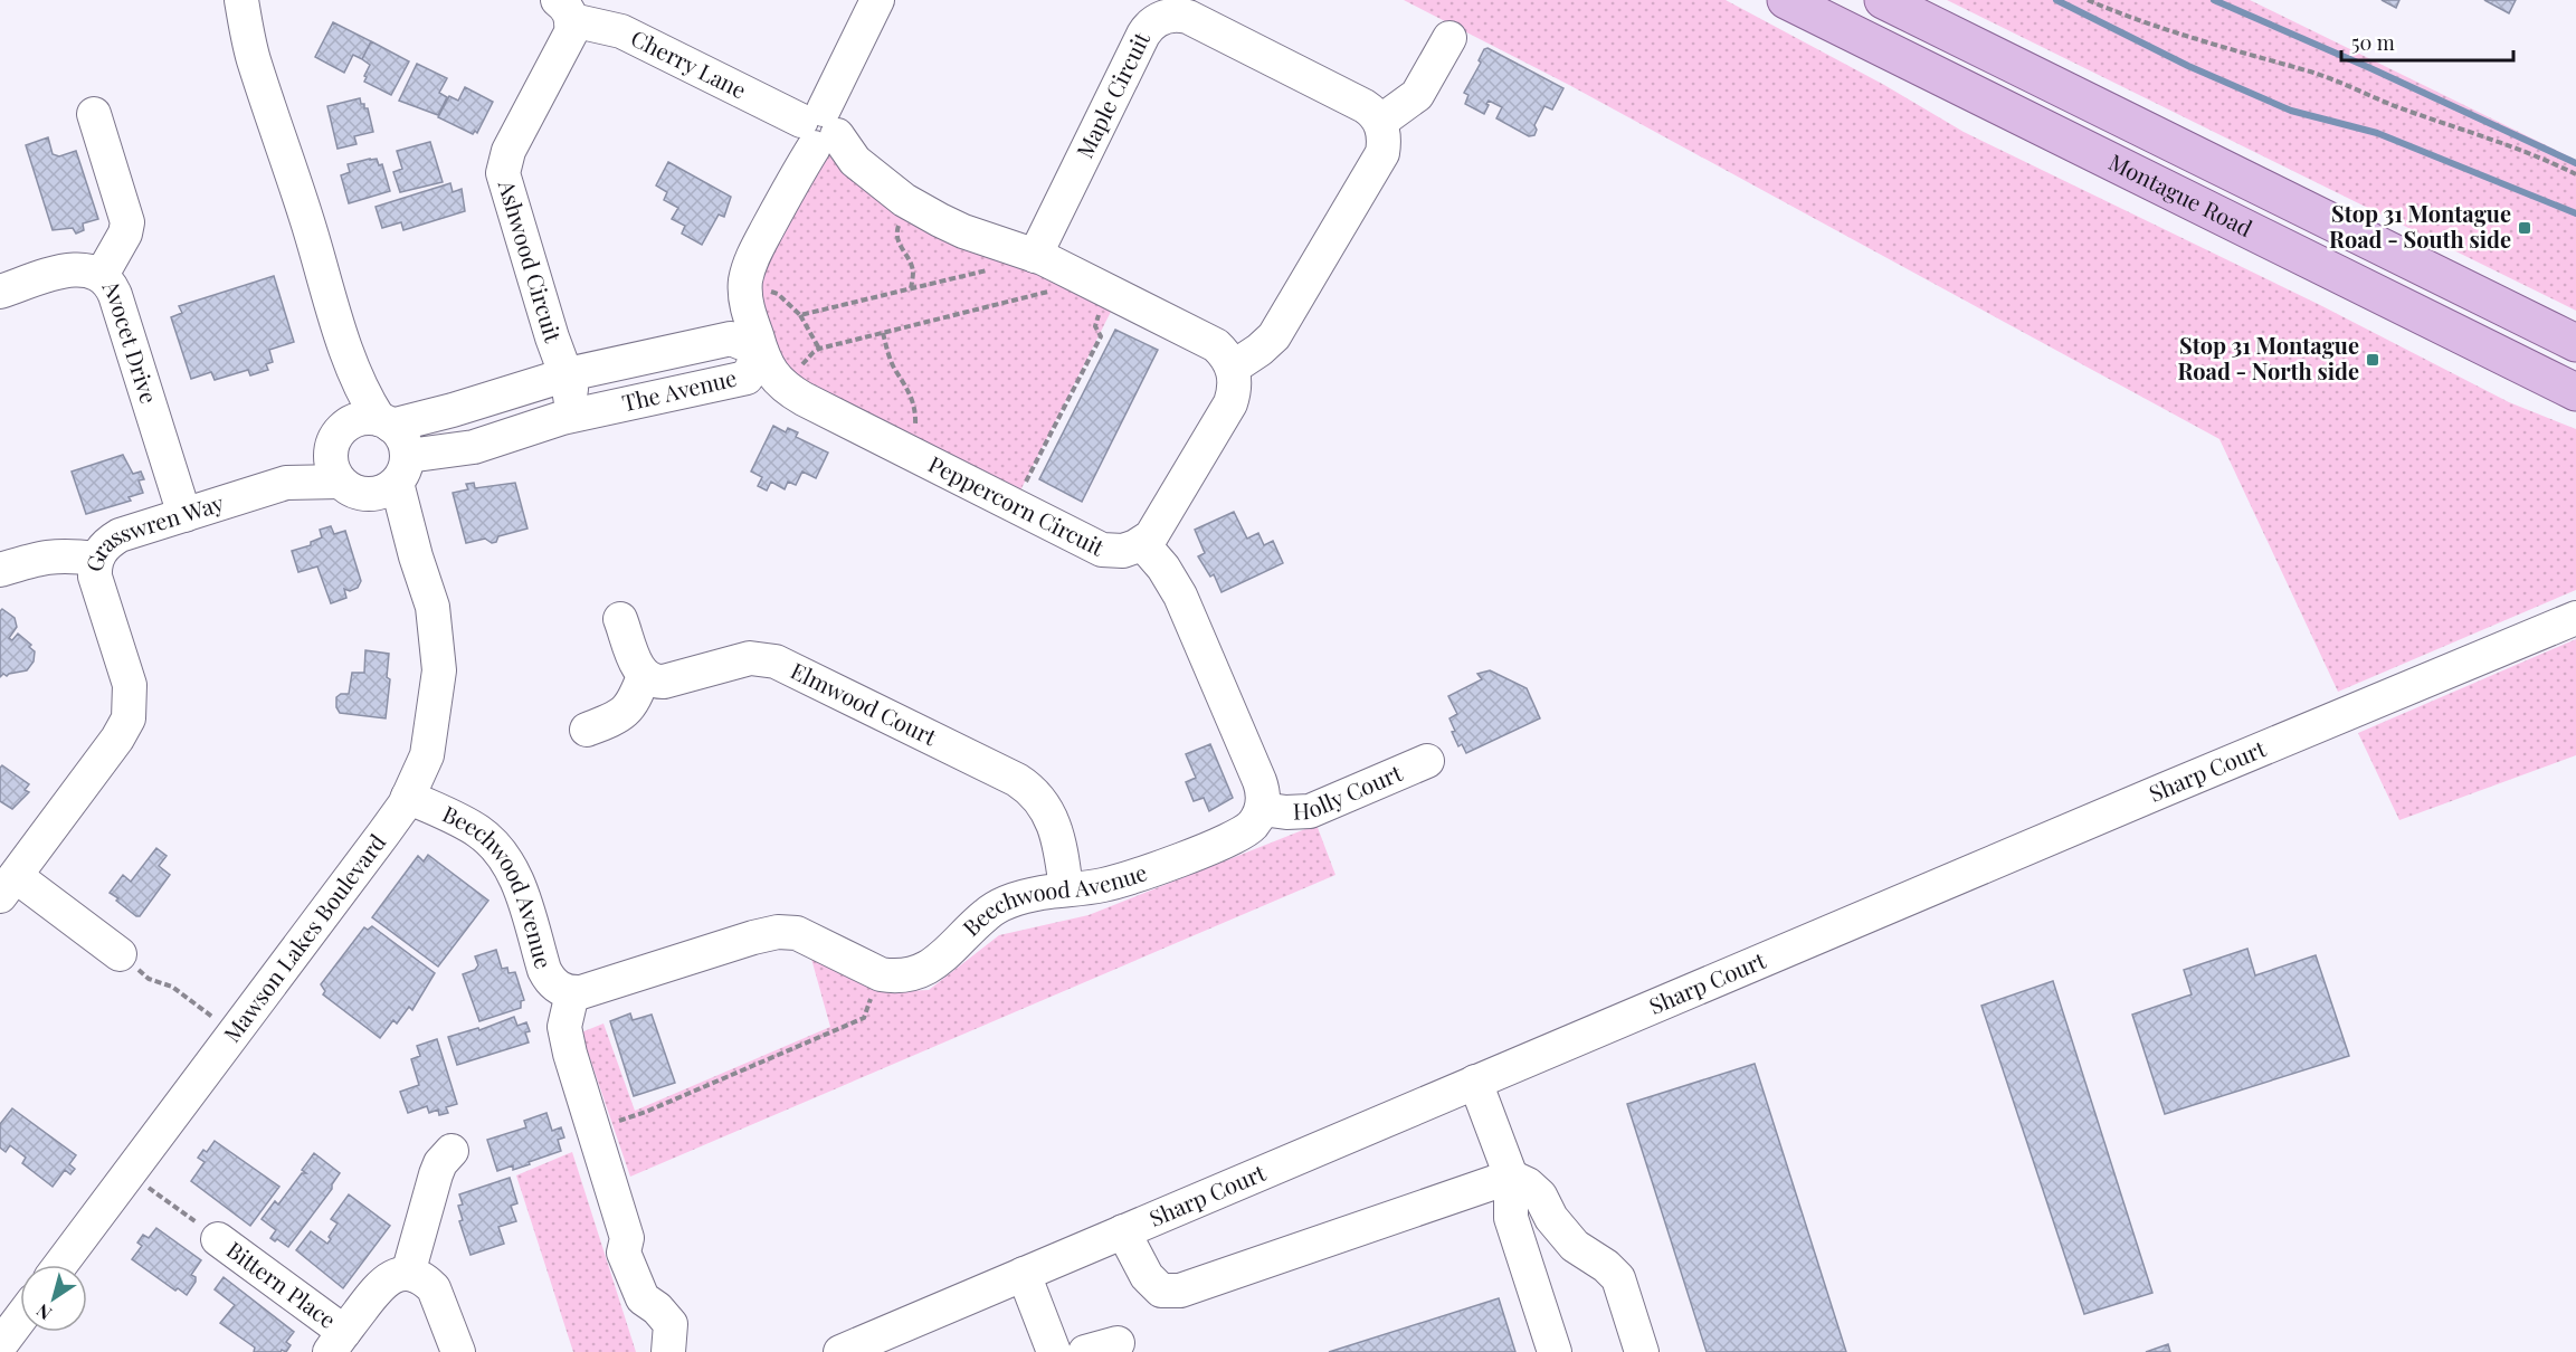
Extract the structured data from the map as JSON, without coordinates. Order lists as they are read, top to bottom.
{
  "streets": {
    "main road": ["Montague Road"],
    "street": [
      "Cherry Lane",
      "Maple Circuit",
      "Ashwood Circuit",
      "Avocet Drive",
      "The Avenue",
      "Peppercorn Circuit",
      "Grasswren Way",
      "Elmwood Court",
      "Sharp Court",
      "Holly Court",
      "Beechwood Avenue",
      "Mawson Lakes Boulevard",
      "Bittern Place"
    ]
  },
  "crossings": [
    ["Cherry Lane", "Ashwood Circuit"],
    ["Cherry Lane", "Peppercorn Circuit"],
    ["Ashwood Circuit", "The Avenue"],
    ["Avocet Drive", "Grasswren Way"],
    ["The Avenue", "Peppercorn Circuit"],
    ["The Avenue", "Grasswren Way"],
    ["The Avenue", "Mawson Lakes Boulevard"],
    ["Grasswren Way", "Mawson Lakes Boulevard"],
    ["Elmwood Court", "Beechwood Avenue"],
    ["Holly Court", "Beechwood Avenue"],
    ["Beechwood Avenue", "Mawson Lakes Boulevard"]
  ],
  "places": {
    "transit": ["Stop 31 Montague Road - South side", "Stop 31 Montague Road - North side"]
  },
  "scale_bar": "50 m",
  "north": "bottom left"
}
